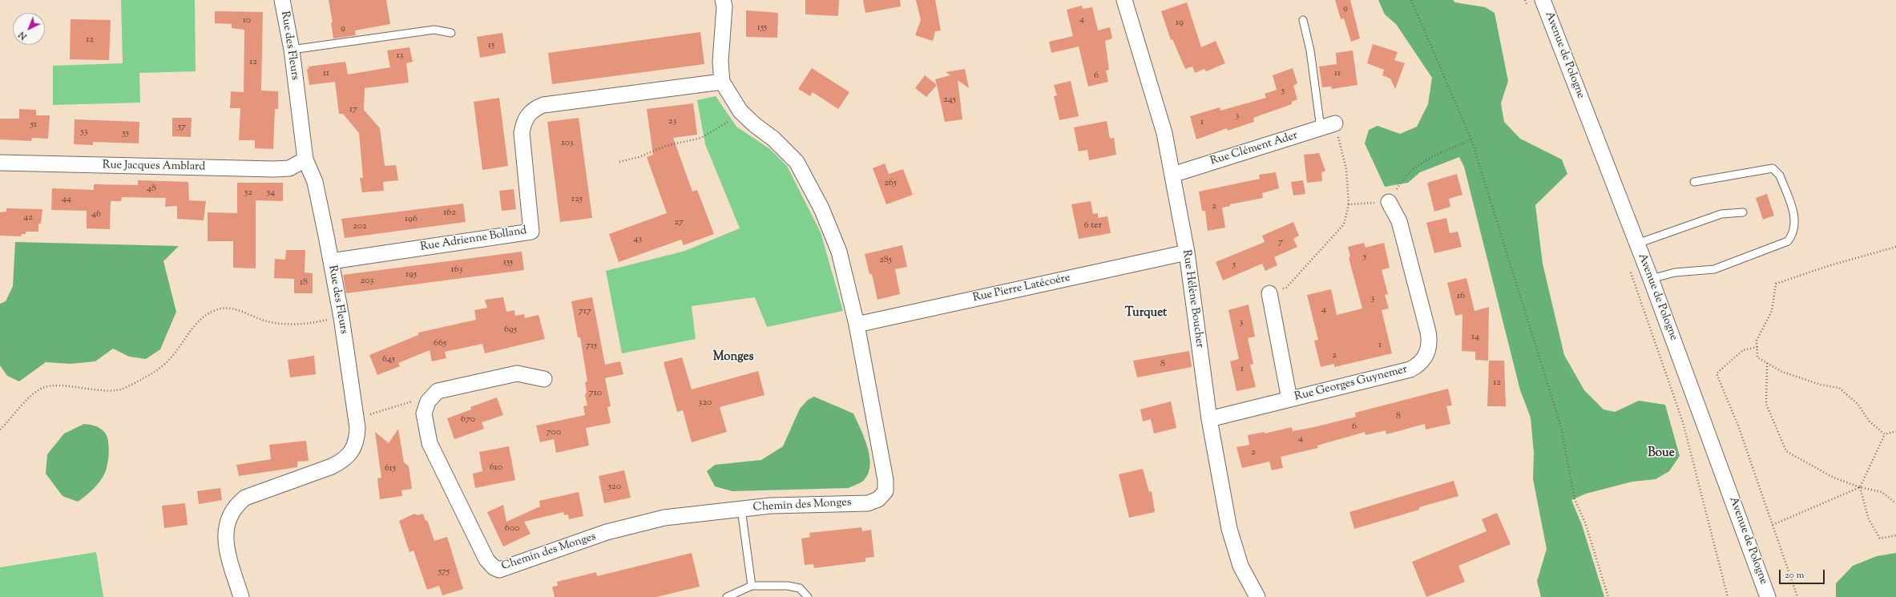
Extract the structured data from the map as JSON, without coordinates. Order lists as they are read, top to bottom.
{
  "streets": {
    "street": [
      "Rue des Fleurs",
      "Avenue de Pologne",
      "Rue Clément Ader",
      "Rue Jacques Amblard",
      "Rue Adrienne Bolland",
      "Rue Pierre Latécoére",
      "Rue Hélène Boucher",
      "Rue Georges Guynemer",
      "Chemin des Monges"
    ]
  },
  "crossings": [
    ["Rue des Fleurs", "Rue Jacques Amblard"],
    ["Rue des Fleurs", "Rue Adrienne Bolland"],
    ["Rue Clément Ader", "Rue Hélène Boucher"],
    ["Rue Adrienne Bolland", "Chemin des Monges"],
    ["Rue Pierre Latécoére", "Rue Hélène Boucher"],
    ["Rue Pierre Latécoére", "Chemin des Monges"],
    ["Rue Hélène Boucher", "Rue Georges Guynemer"]
  ],
  "districts": ["Turquet", "Monges", "Boue"],
  "house_numbers": [
    "9",
    "4",
    "10",
    "19",
    "155",
    "9",
    "12",
    "15",
    "13",
    "12",
    "11",
    "11",
    "6",
    "5",
    "245",
    "17",
    "3",
    "23",
    "1",
    "51",
    "57",
    "53",
    "55",
    "103",
    "265",
    "48",
    "52",
    "54",
    "44",
    "125",
    "2",
    "162",
    "46",
    "42",
    "196",
    "27",
    "6 ter",
    "202",
    "43",
    "7",
    "5",
    "285",
    "155",
    "5",
    "163",
    "195",
    "203",
    "18",
    "16",
    "3",
    "4",
    "717",
    "3",
    "695",
    "14",
    "665",
    "1",
    "715",
    "2",
    "645",
    "8",
    "1",
    "12",
    "710",
    "320",
    "8",
    "670",
    "6",
    "700",
    "4",
    "2",
    "610",
    "615",
    "520",
    "600",
    "575"
  ],
  "scale_bar": "20 m",
  "north": "bottom left"
}
